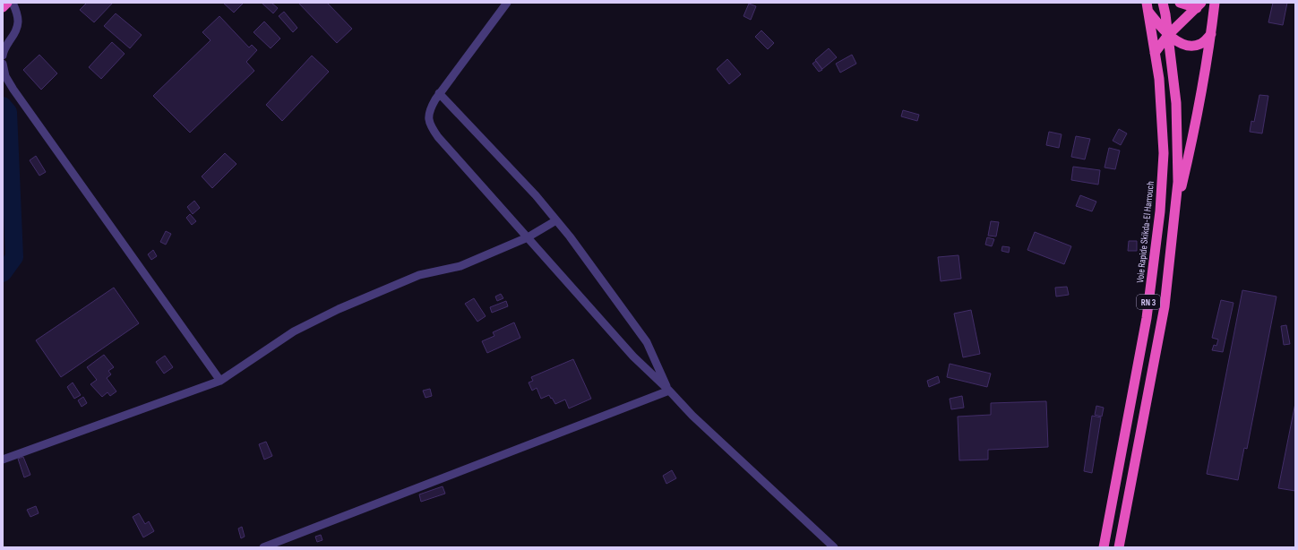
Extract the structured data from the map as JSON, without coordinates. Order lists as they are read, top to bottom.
{
  "streets": {
    "highway": ["Voie Rapide Skikda-El Harrouch", "RN 3"]
  }
}
